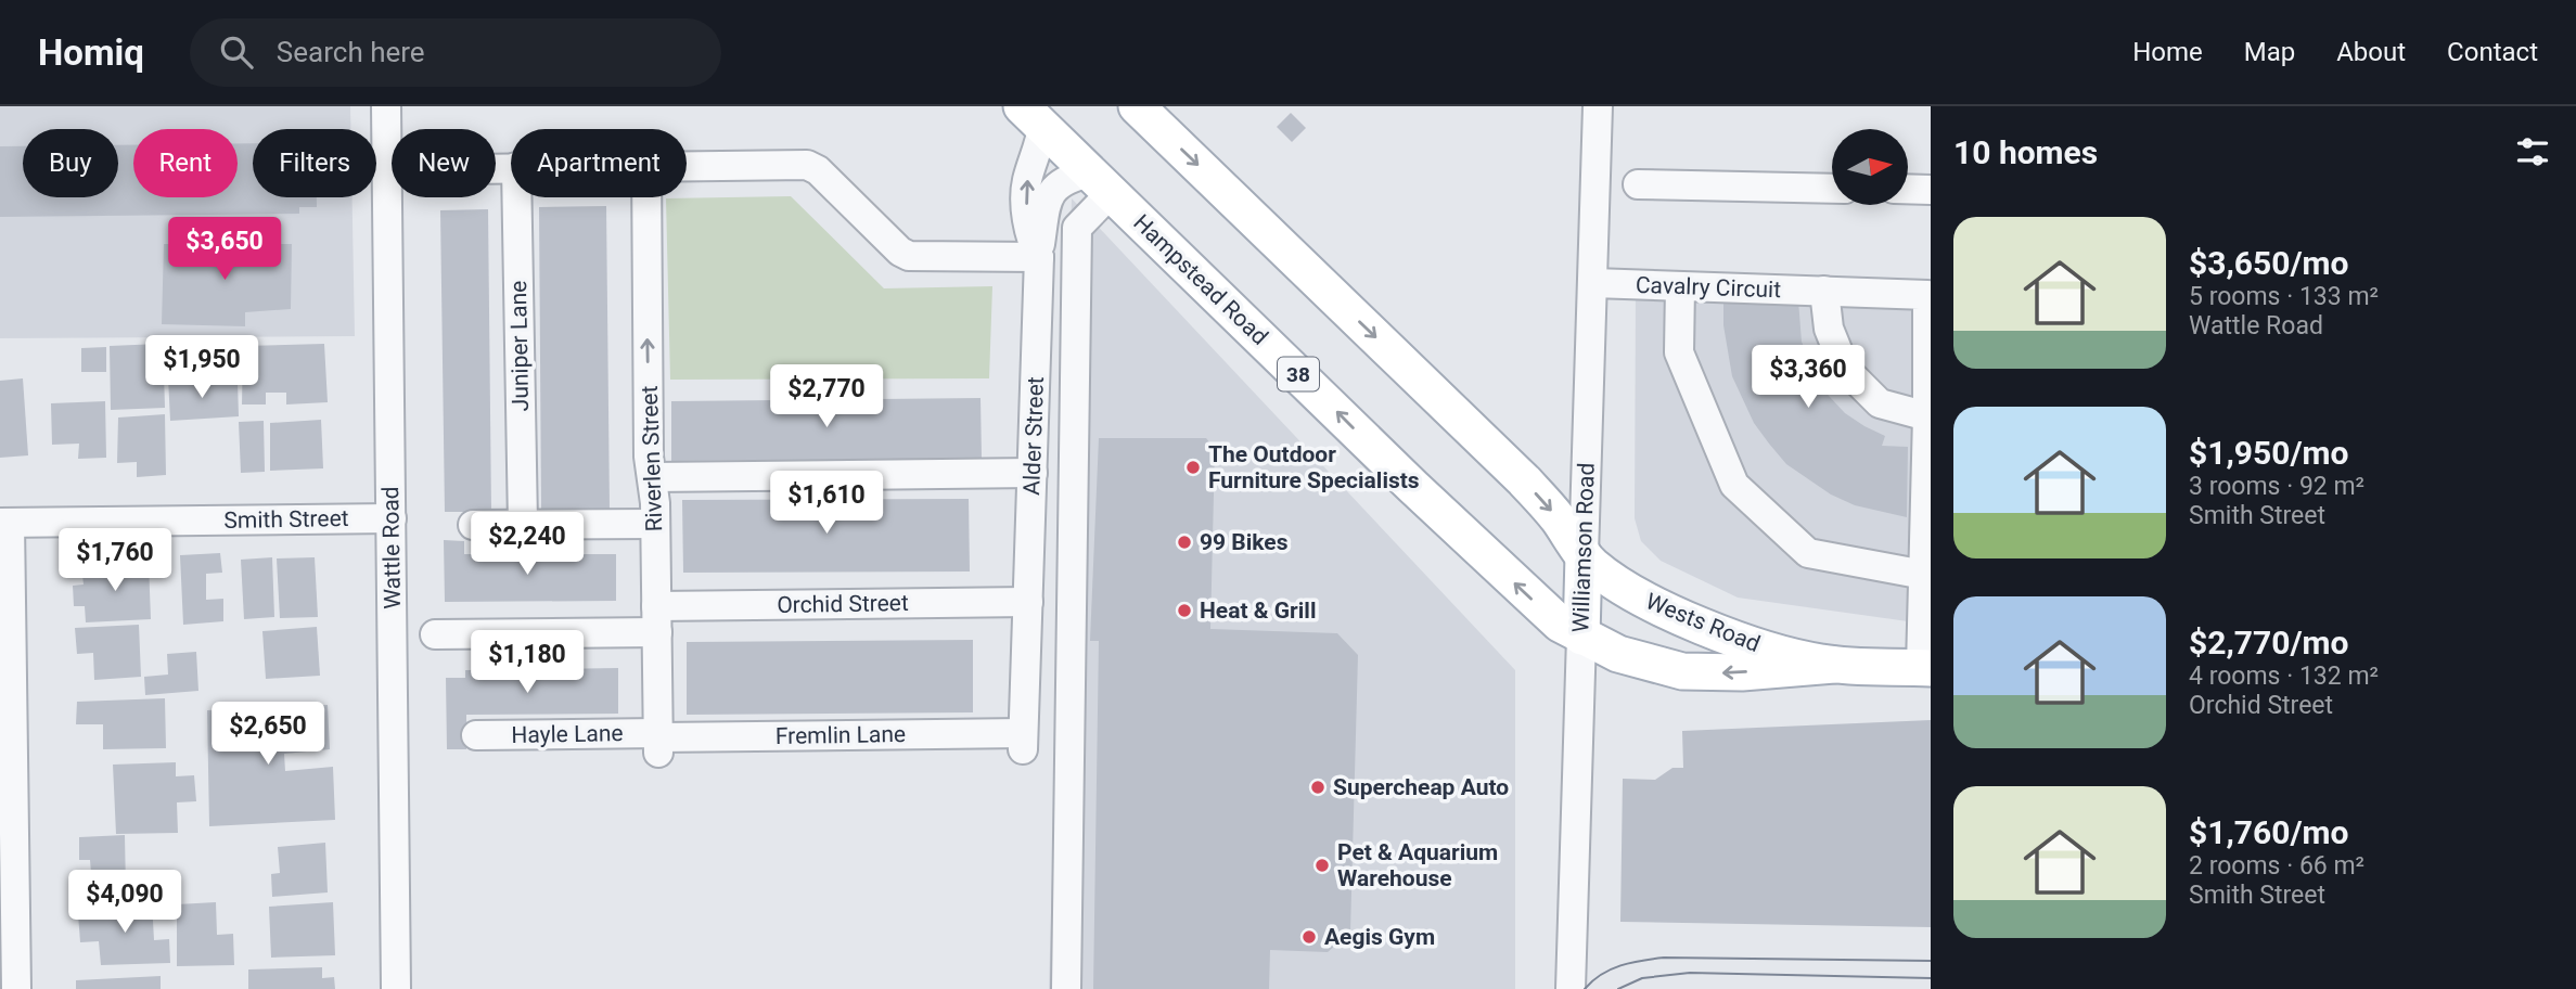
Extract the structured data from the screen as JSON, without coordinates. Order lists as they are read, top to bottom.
{
  "streets": {
    "main road": [
      "Hampstead Road",
      "38",
      "Williamson Road",
      "Wests Road"
    ],
    "street": [
      "Cavalry Circuit",
      "Juniper Lane",
      "Alder Street",
      "Riverlen Street",
      "Smith Street",
      "Wattle Road",
      "Orchid Street",
      "Hayle Lane",
      "Fremlin Lane"
    ]
  },
  "crossings": [
    ["Hampstead Road", "Alder Street"],
    ["Hampstead Road", "Williamson Road"],
    ["Hampstead Road", "Wests Road"],
    ["Cavalry Circuit", "Williamson Road"],
    ["Cavalry Circuit", "Wests Road"],
    ["38", "Williamson Road"],
    ["38", "Wests Road"],
    ["Alder Street", "Orchid Street"],
    ["Alder Street", "Fremlin Lane"],
    ["Riverlen Street", "Orchid Street"],
    ["Riverlen Street", "Hayle Lane"],
    ["Riverlen Street", "Fremlin Lane"],
    ["Smith Street", "Wattle Road"],
    ["Williamson Road", "Wests Road"],
    ["Hayle Lane", "Fremlin Lane"]
  ],
  "one_way": ["Riverlen Street"],
  "places": [
    "The Outdoor Furniture Specialists",
    "99 Bikes",
    "Heat & Grill",
    "Supercheap Auto",
    "Pet & Aquarium Warehouse",
    "Aegis Gym"
  ],
  "north": "right",
  "page": {
    "header": "Homiq",
    "search": "Search here",
    "nav": [
      "Home",
      "Map",
      "About",
      "Contact"
    ],
    "heading": "10 homes",
    "chip": [
      "Buy",
      "Rent",
      "Filters",
      "New",
      "Apartment"
    ],
    "list": [
      {
        "name": "$3,650/mo",
        "note": "5 rooms · 133 m² · Wattle Road"
      },
      {
        "name": "$1,950/mo",
        "note": "3 rooms · 92 m² · Smith Street"
      },
      {
        "name": "$2,770/mo",
        "note": "4 rooms · 132 m² · Orchid Street"
      },
      {
        "name": "$1,760/mo",
        "note": "2 rooms · 66 m² · Smith Street"
      }
    ],
    "price": [
      "$3,650",
      "$1,950",
      "$3,360",
      "$2,770",
      "$1,610",
      "$2,240",
      "$1,760",
      "$1,180",
      "$2,650",
      "$4,090"
    ]
  }
}
